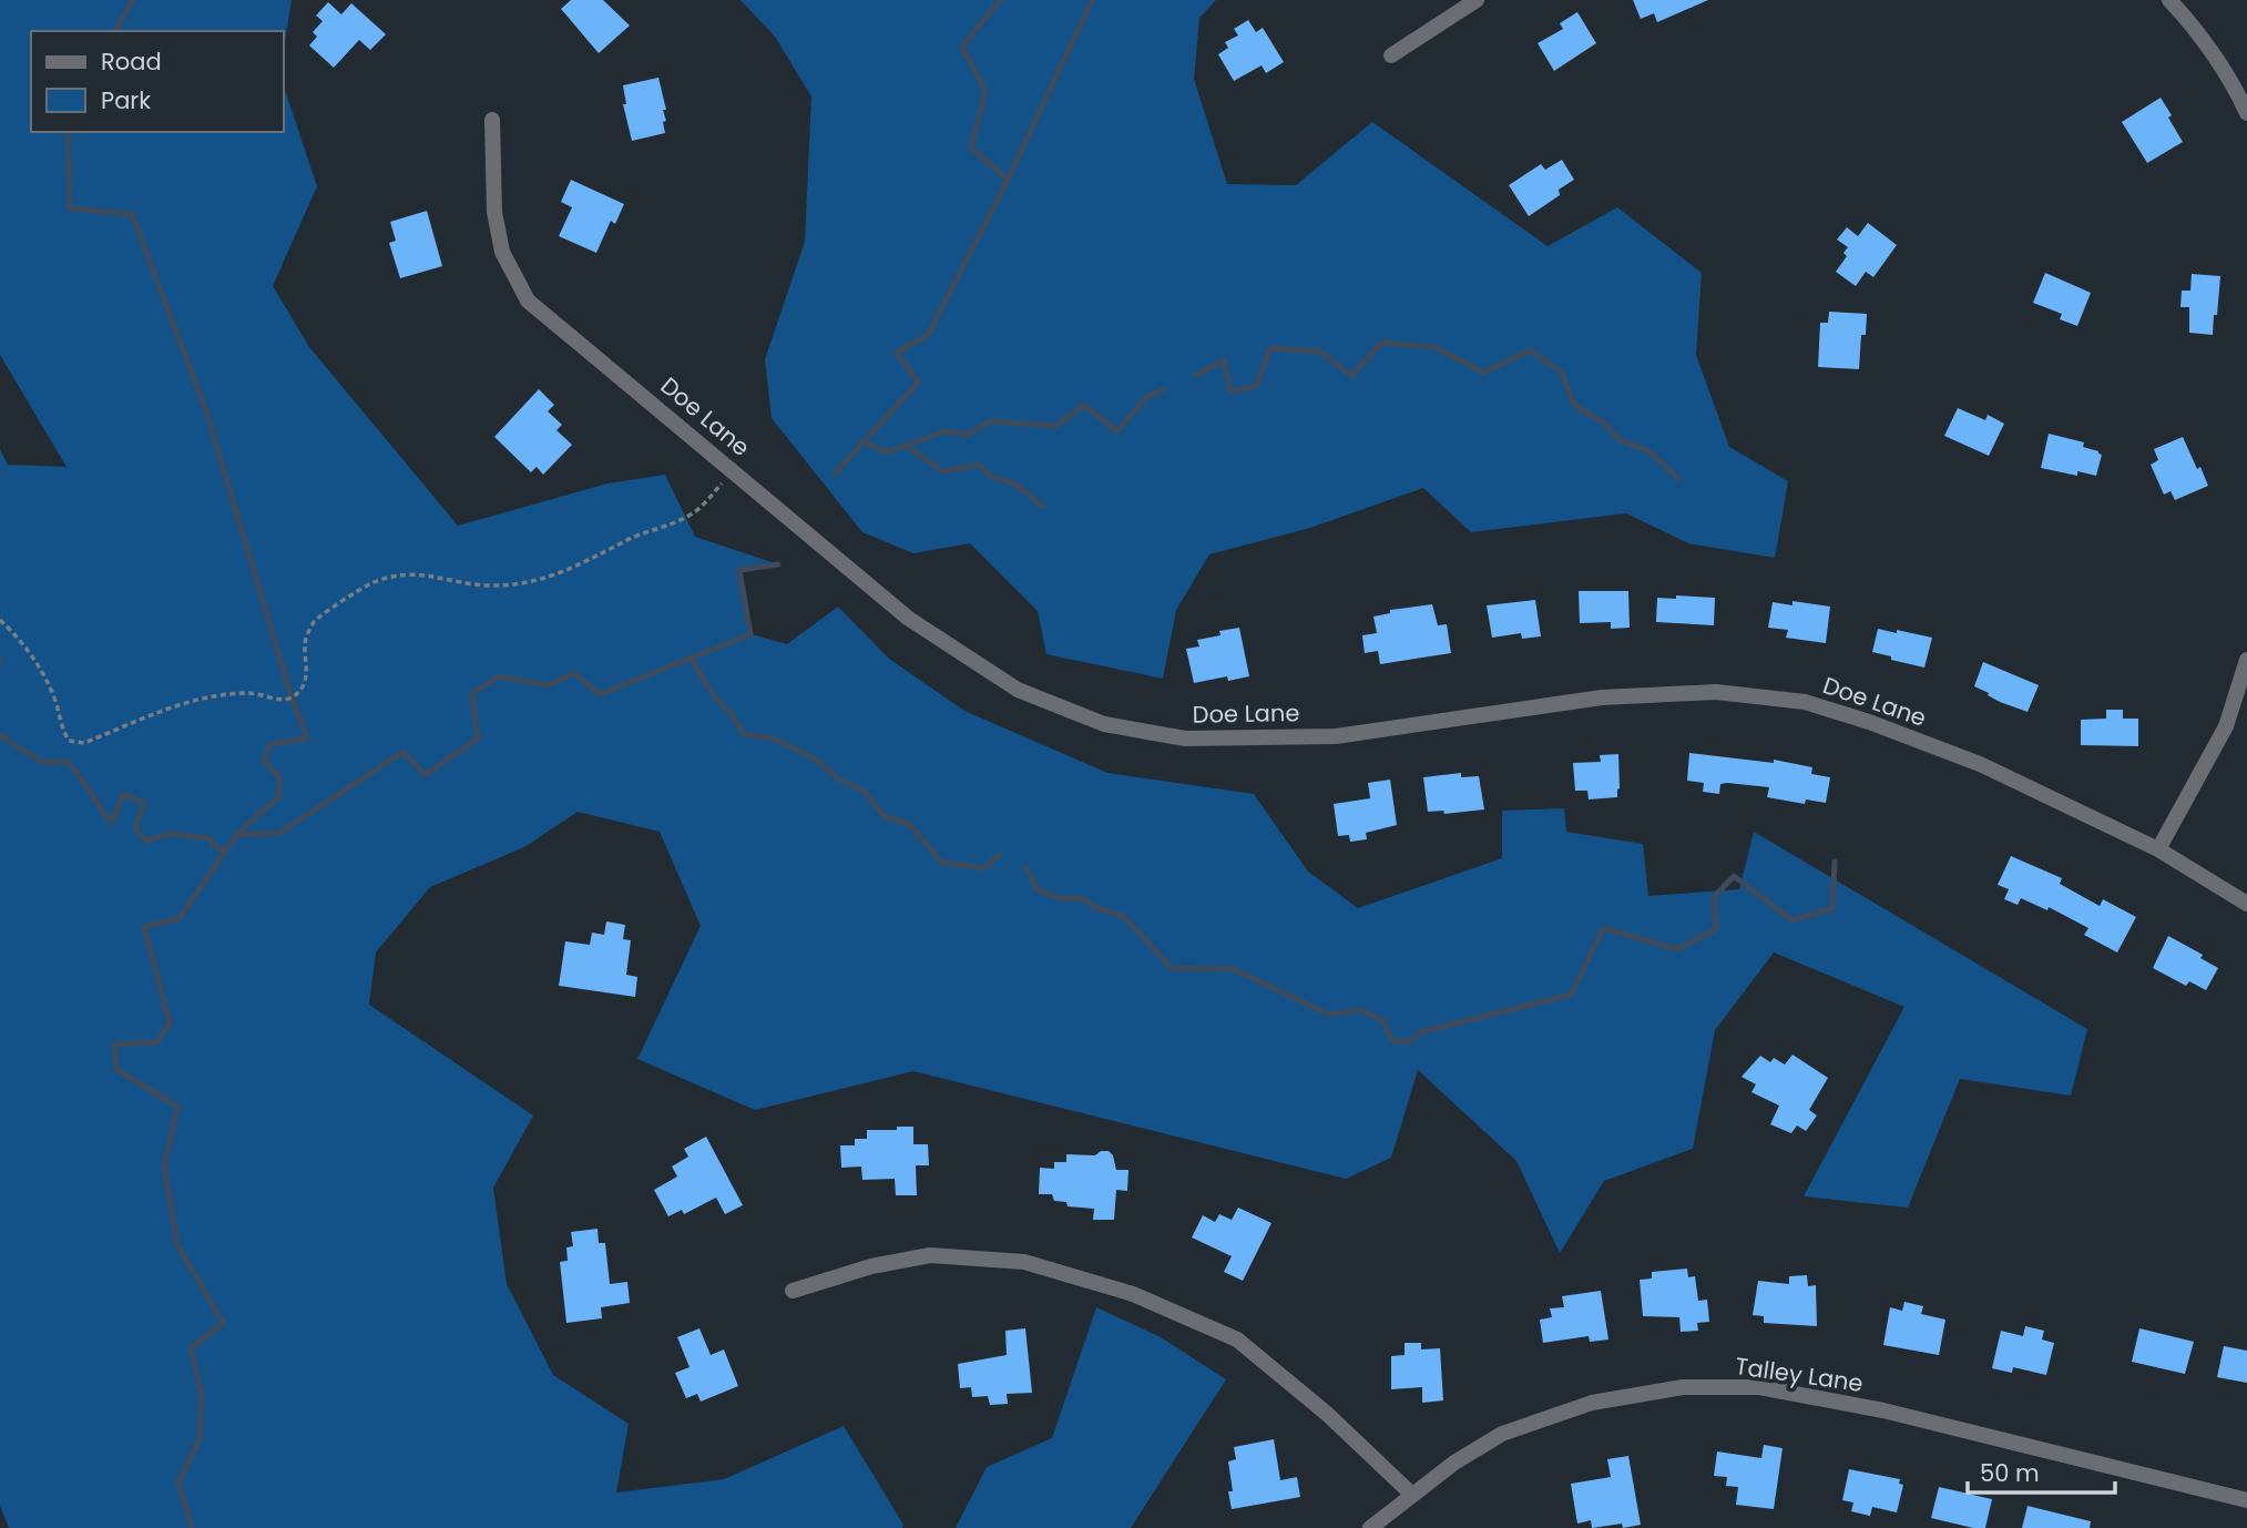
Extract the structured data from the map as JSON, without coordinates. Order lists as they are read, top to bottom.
{
  "streets": {
    "street": ["Doe Lane", "Talley Lane"]
  },
  "legend": ["Road", "Park"],
  "scale_bar": "50 m"
}
